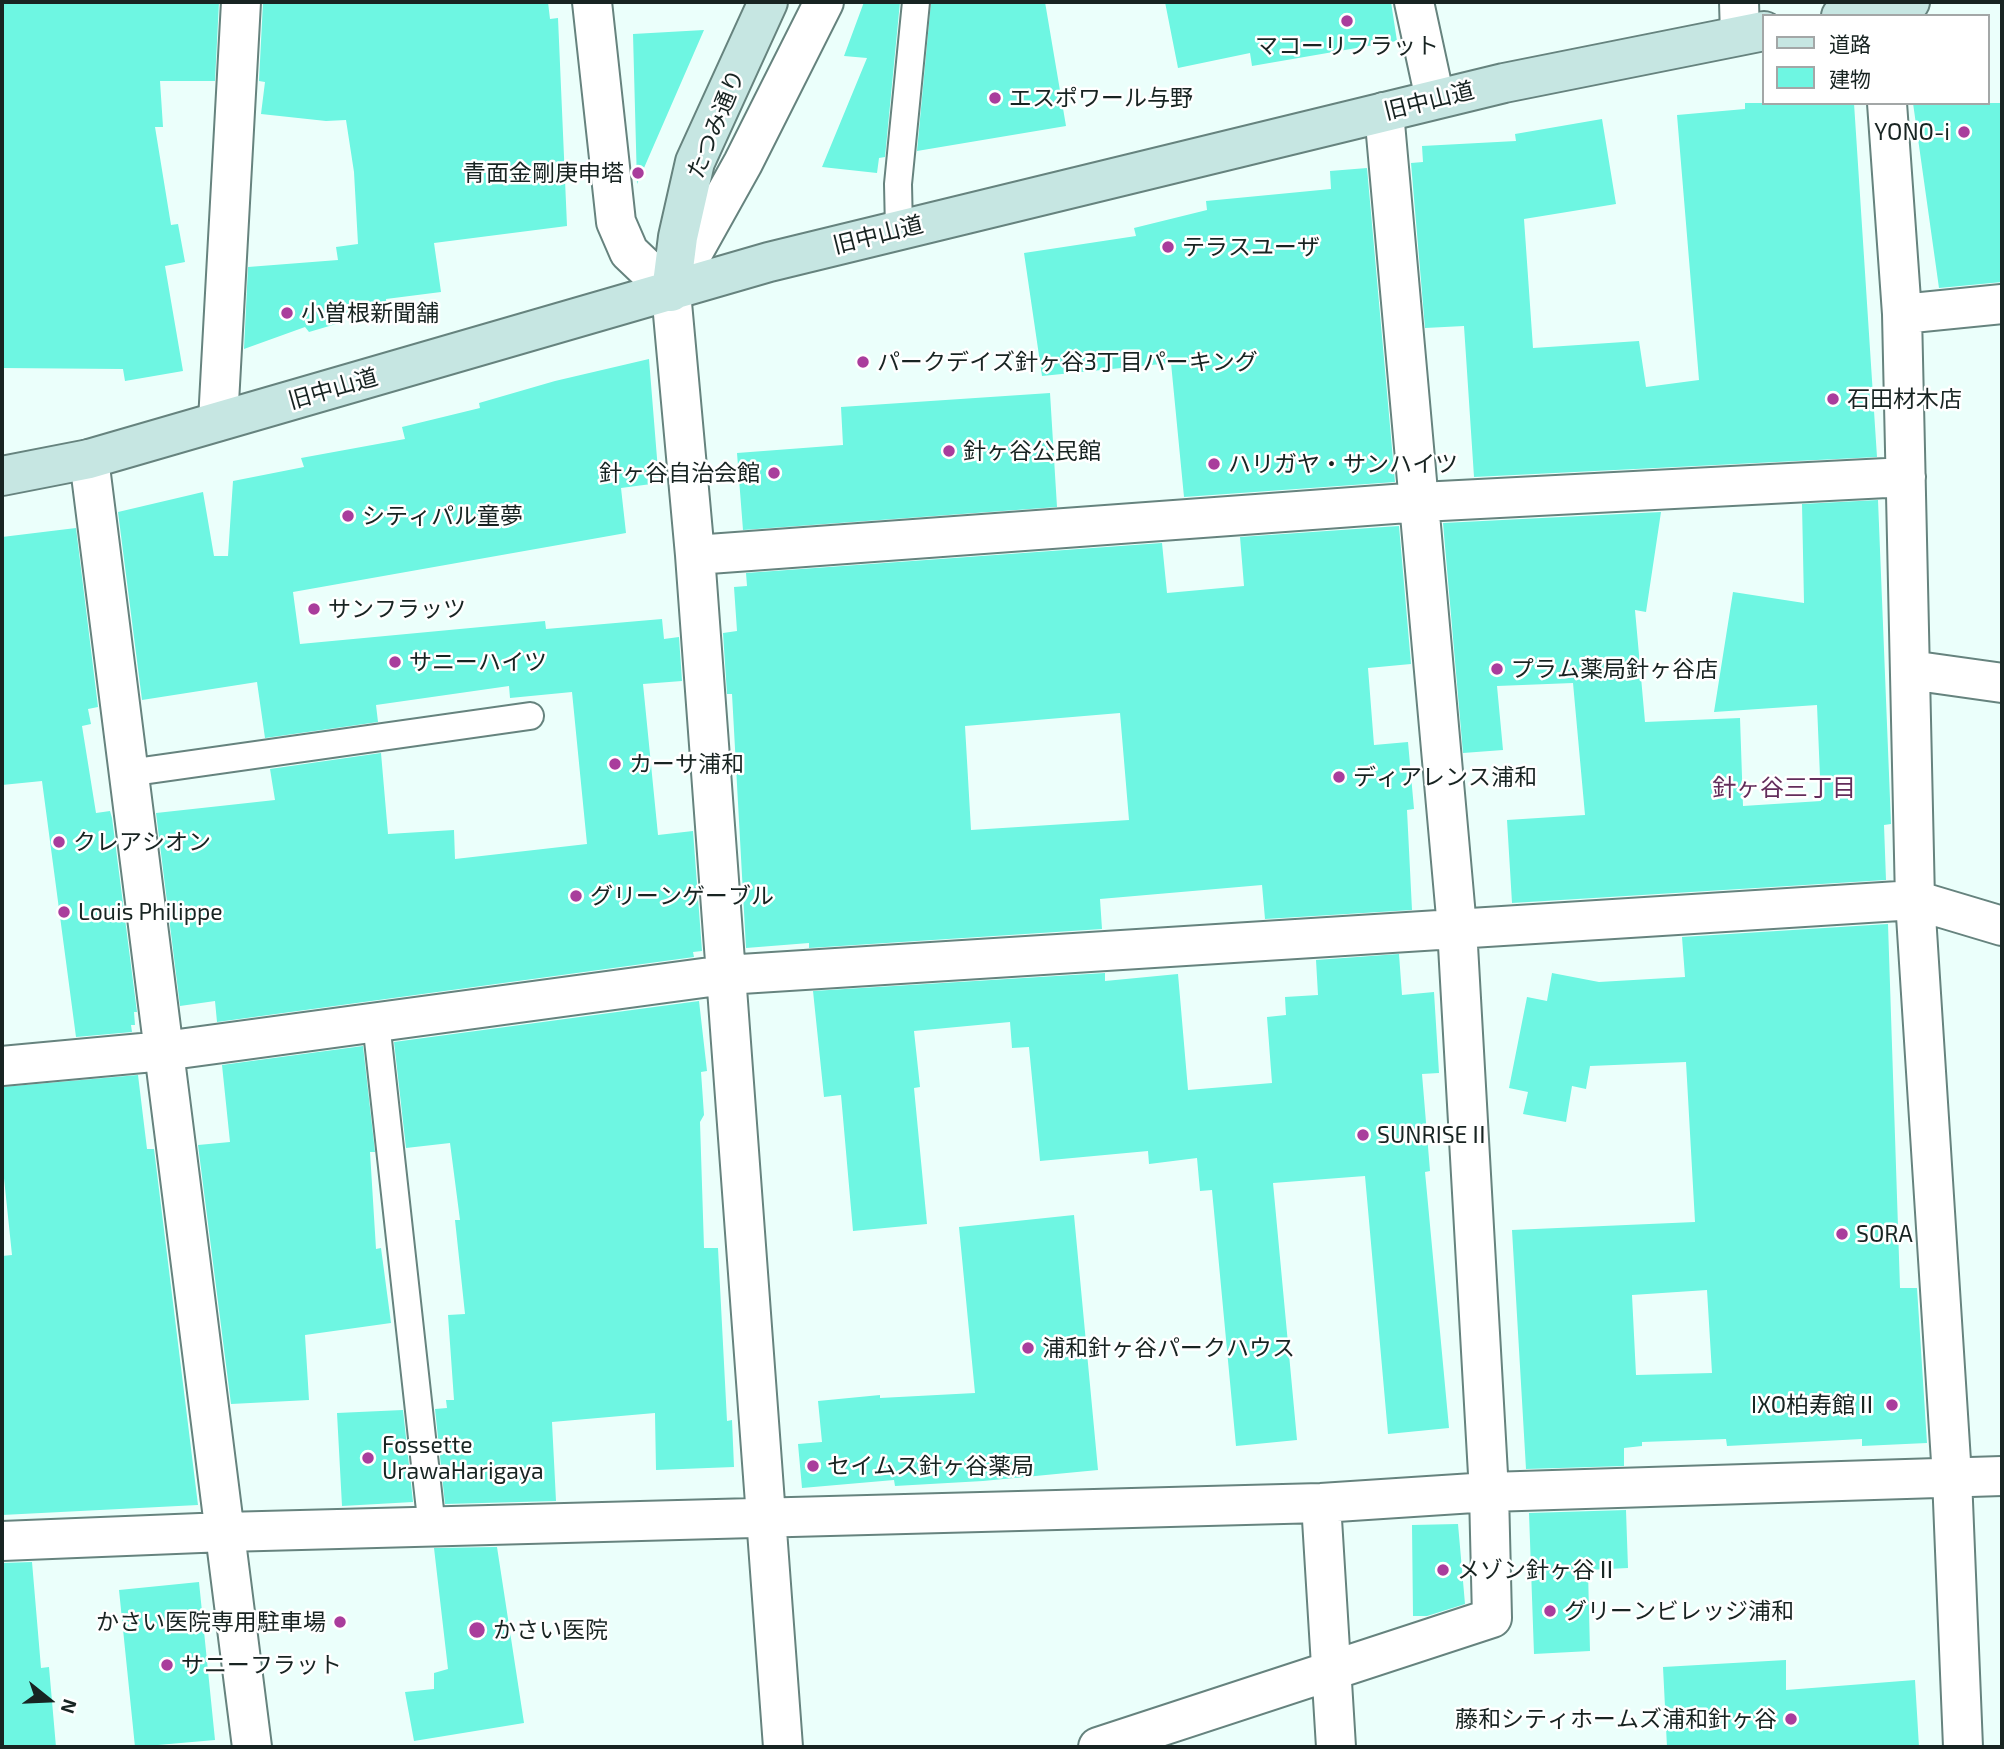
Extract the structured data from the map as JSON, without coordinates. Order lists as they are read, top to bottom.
{
  "streets": {
    "main road": ["旧中山道", "たつみ通り"]
  },
  "crossings": [
    ["旧中山道", "たつみ通り"]
  ],
  "districts": ["針ヶ谷三丁目"],
  "places": [
    "マコーリフラット",
    "エスポワール与野",
    "YONO-i",
    "青面金剛庚申塔",
    "テラスユーザ",
    "小曽根新聞舗",
    "パークデイズ針ヶ谷3丁目パーキング",
    "石田材木店",
    "針ヶ谷公民館",
    "ハリガヤ・サンハイツ",
    "針ヶ谷自治会館",
    "シティパル童夢",
    "サンフラッツ",
    "サニーハイツ",
    "プラム薬局針ヶ谷店",
    "カーサ浦和",
    "ディアレンス浦和",
    "クレアシオン",
    "グリーンゲーブル",
    "Louis Philippe",
    "SUNRISEⅡ",
    "SORA",
    "浦和針ヶ谷パークハウス",
    "IXO柏寿館Ⅱ",
    "Fossette UrawaHarigaya",
    "セイムス針ヶ谷薬局",
    "メゾン針ヶ谷Ⅱ",
    "グリーンビレッジ浦和",
    "かさい医院専用駐車場",
    "かさい医院",
    "サニーフラット",
    "藤和シティホームズ浦和針ヶ谷"
  ],
  "legend": ["道路", "建物"],
  "north": "right"
}
